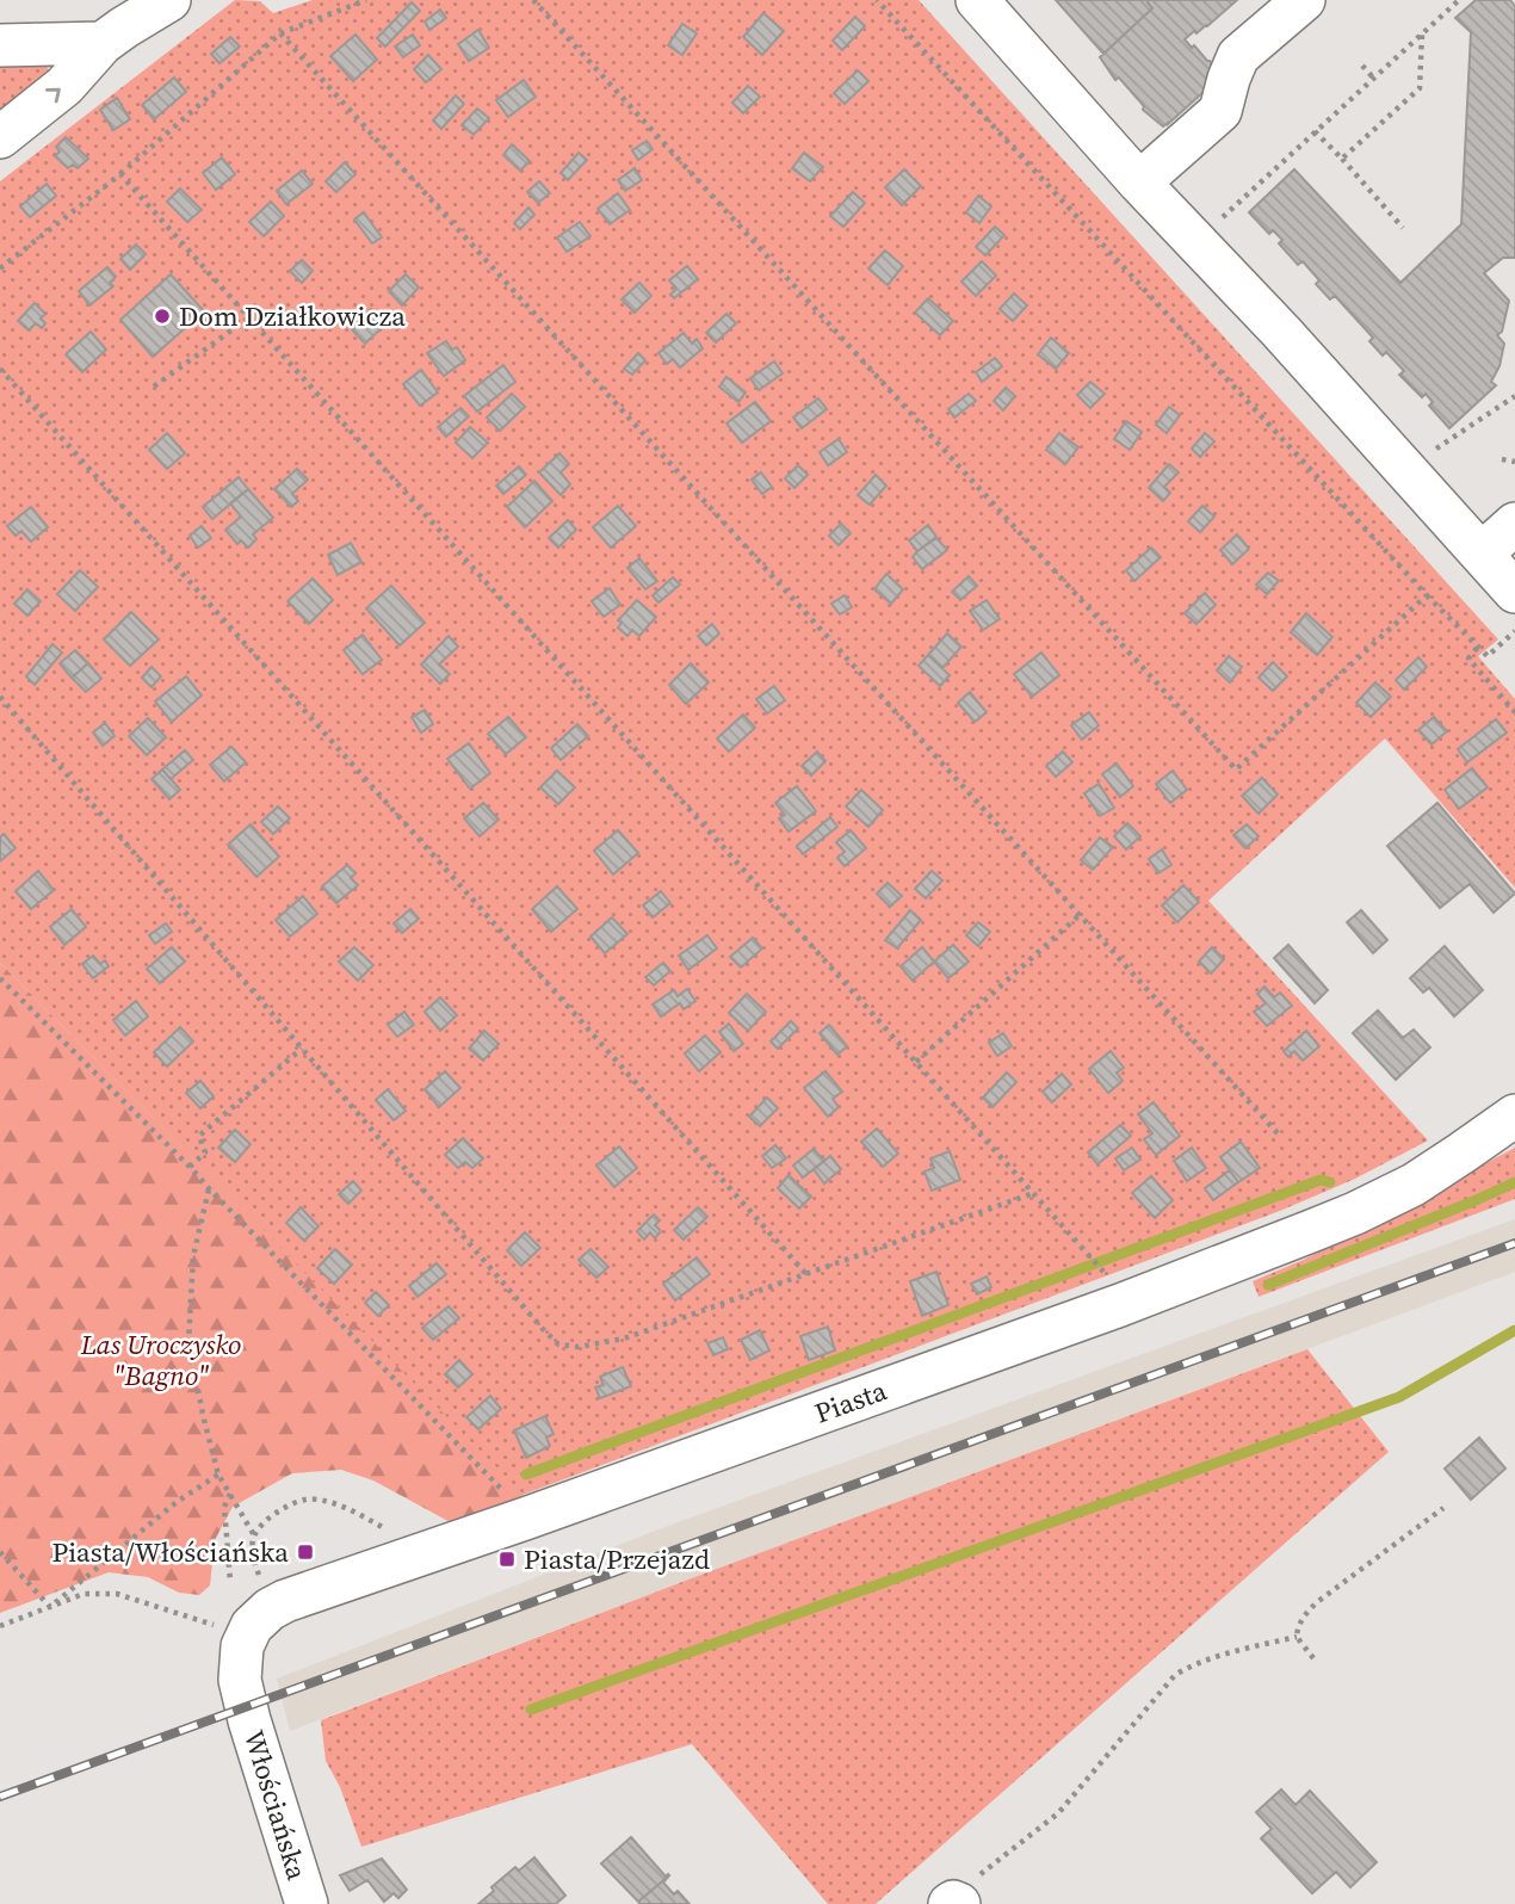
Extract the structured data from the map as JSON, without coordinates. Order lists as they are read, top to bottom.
{
  "streets": {
    "street": ["Piasta", "Włościańska"]
  },
  "crossings": [
    ["Piasta", "Włościańska"]
  ],
  "parks": ["Las Uroczysko \"Bagno\""],
  "places": {
    "other": ["Dom Działkowicza"],
    "transit": ["Piasta/Włościańska", "Piasta/Przejazd"]
  }
}
